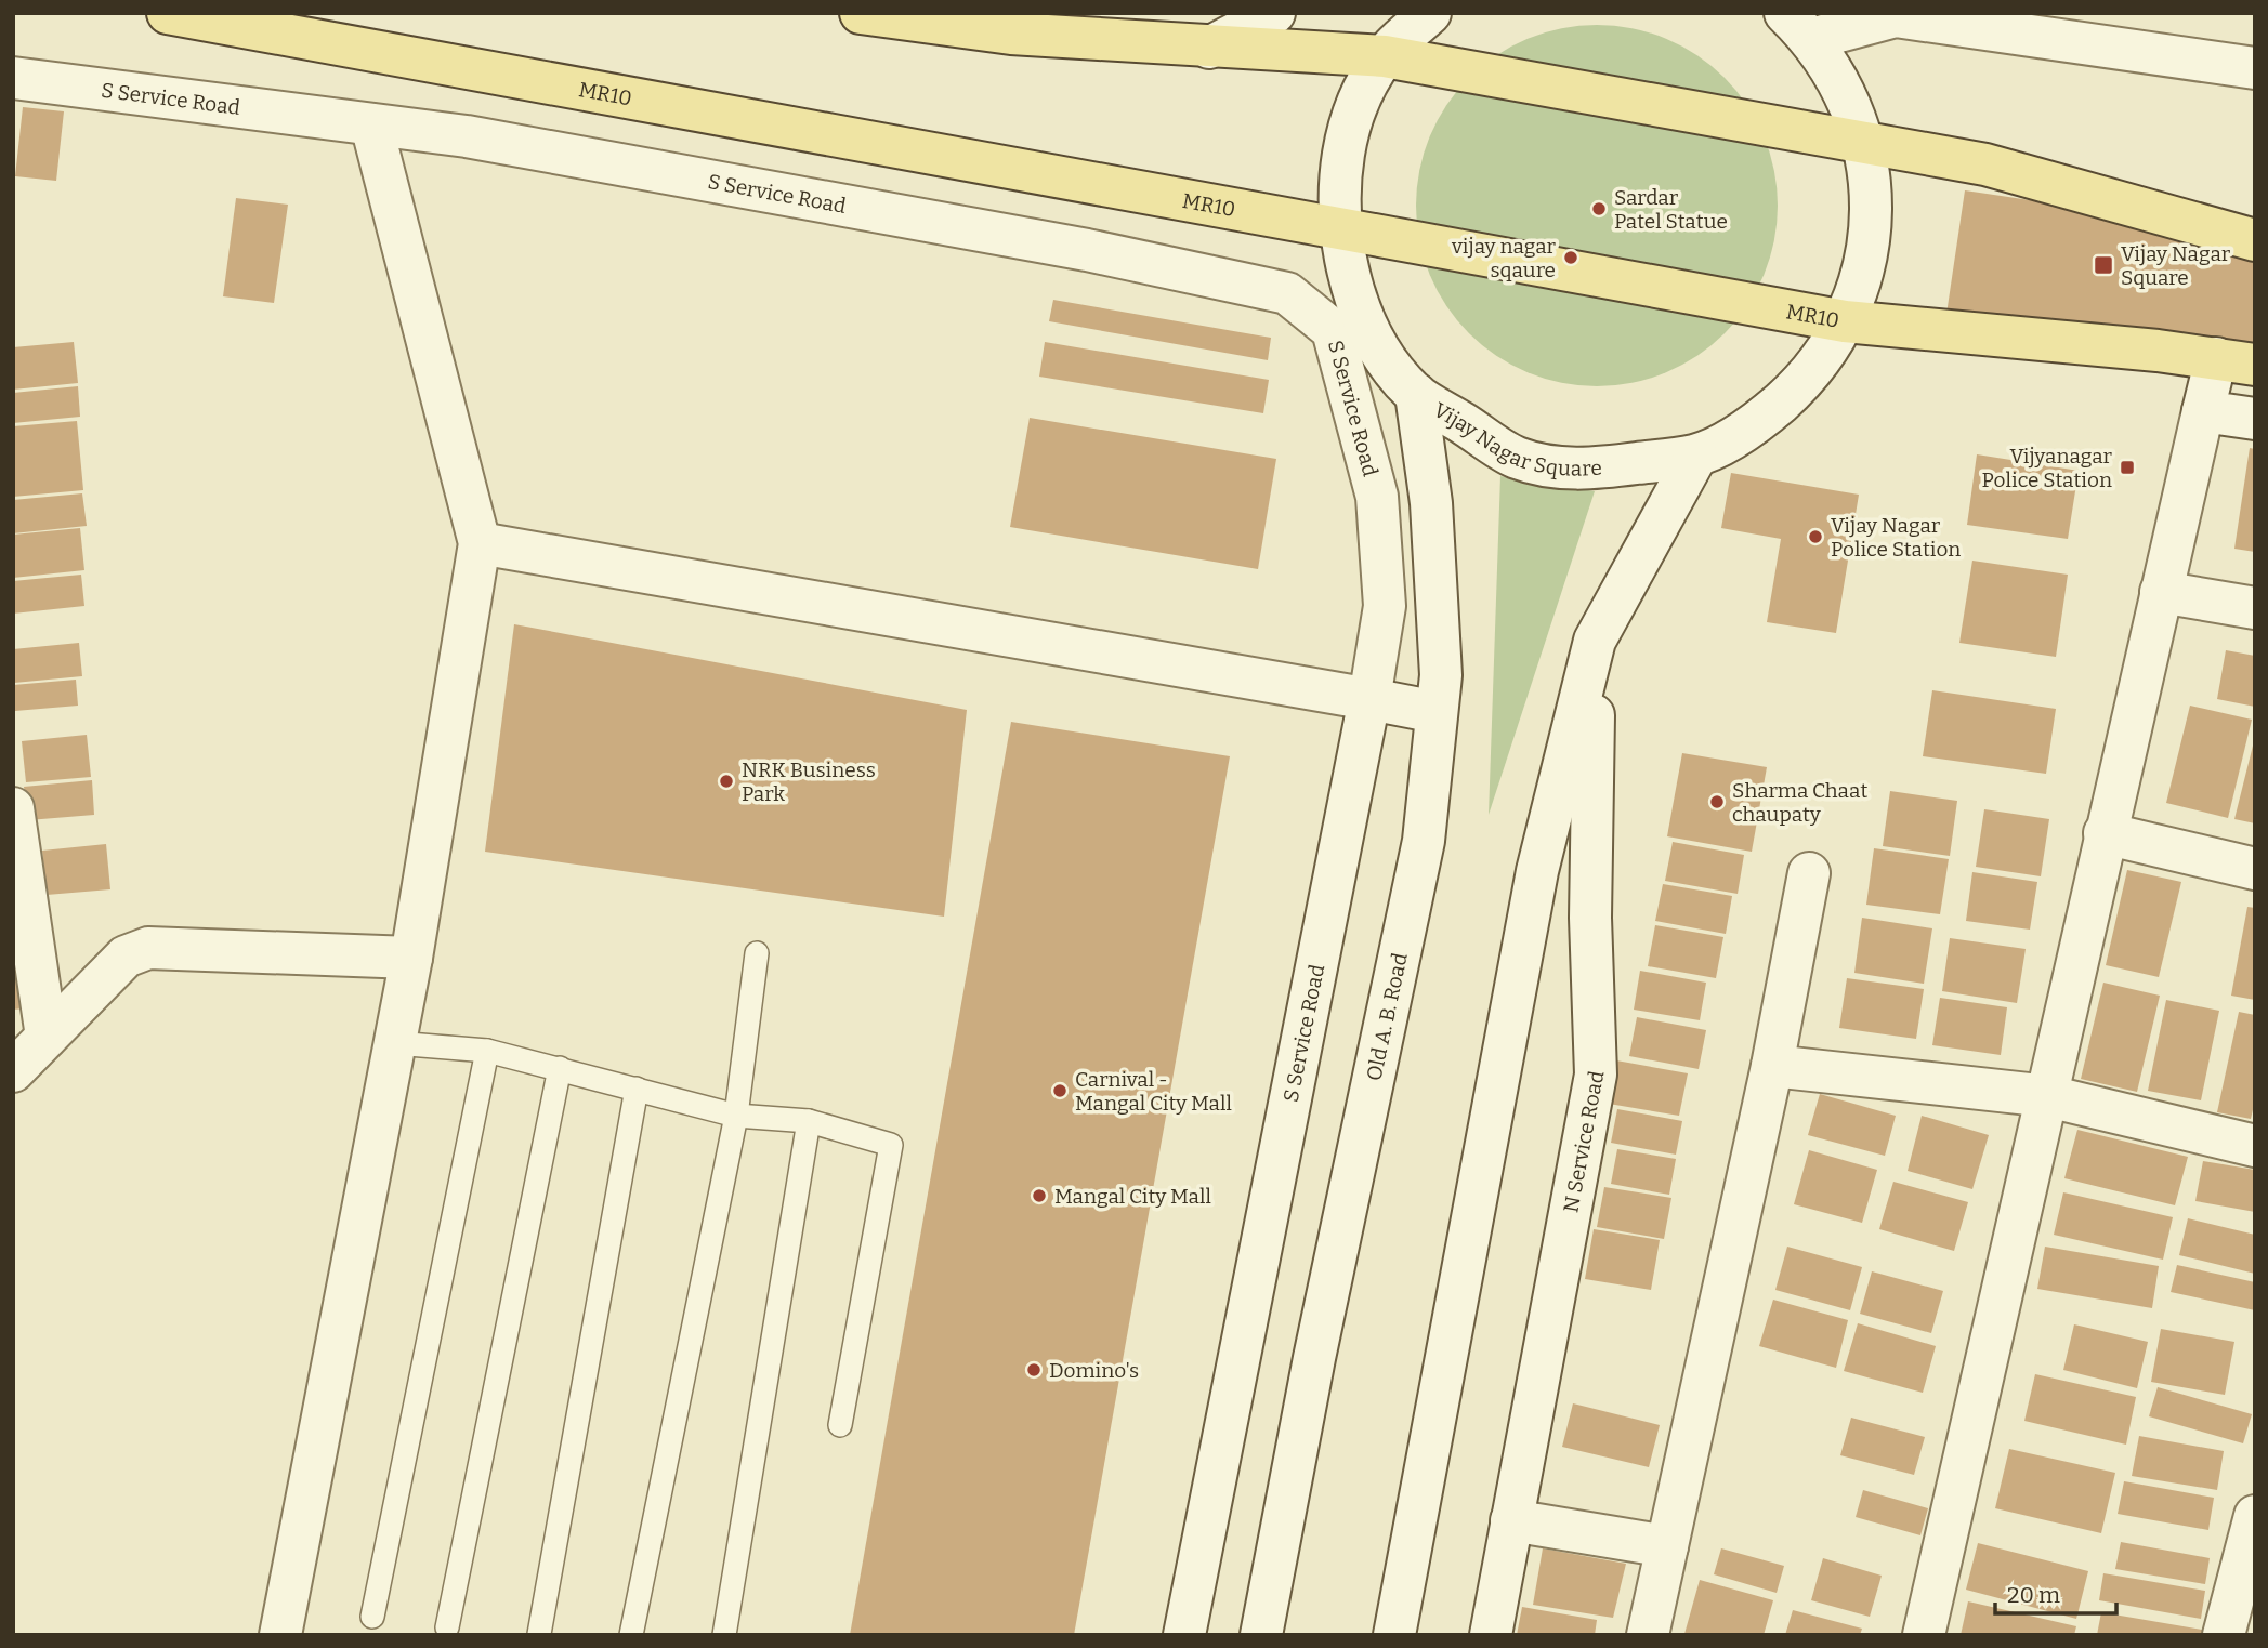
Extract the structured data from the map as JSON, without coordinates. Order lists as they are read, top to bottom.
{
  "streets": {
    "main road": ["MR10"],
    "street": [
      "S Service Road",
      "Vijay Nagar Square",
      "Old A. B. Road",
      "N Service Road"
    ]
  },
  "crossings": [
    ["MR10", "Vijay Nagar Square"],
    ["Vijay Nagar Square", "Old A. B. Road"]
  ],
  "places": {
    "other": [
      "Sardar Patel Statue",
      "vijay nagar sqaure",
      "Vijay Nagar Police Station",
      "NRK Business Park",
      "Sharma Chaat chaupaty",
      "Carnival - Mangal City Mall",
      "Mangal City Mall",
      "Domino's"
    ],
    "transit": ["Vijay Nagar Square", "Vijyanagar Police Station"]
  },
  "scale_bar": "20 m"
}
